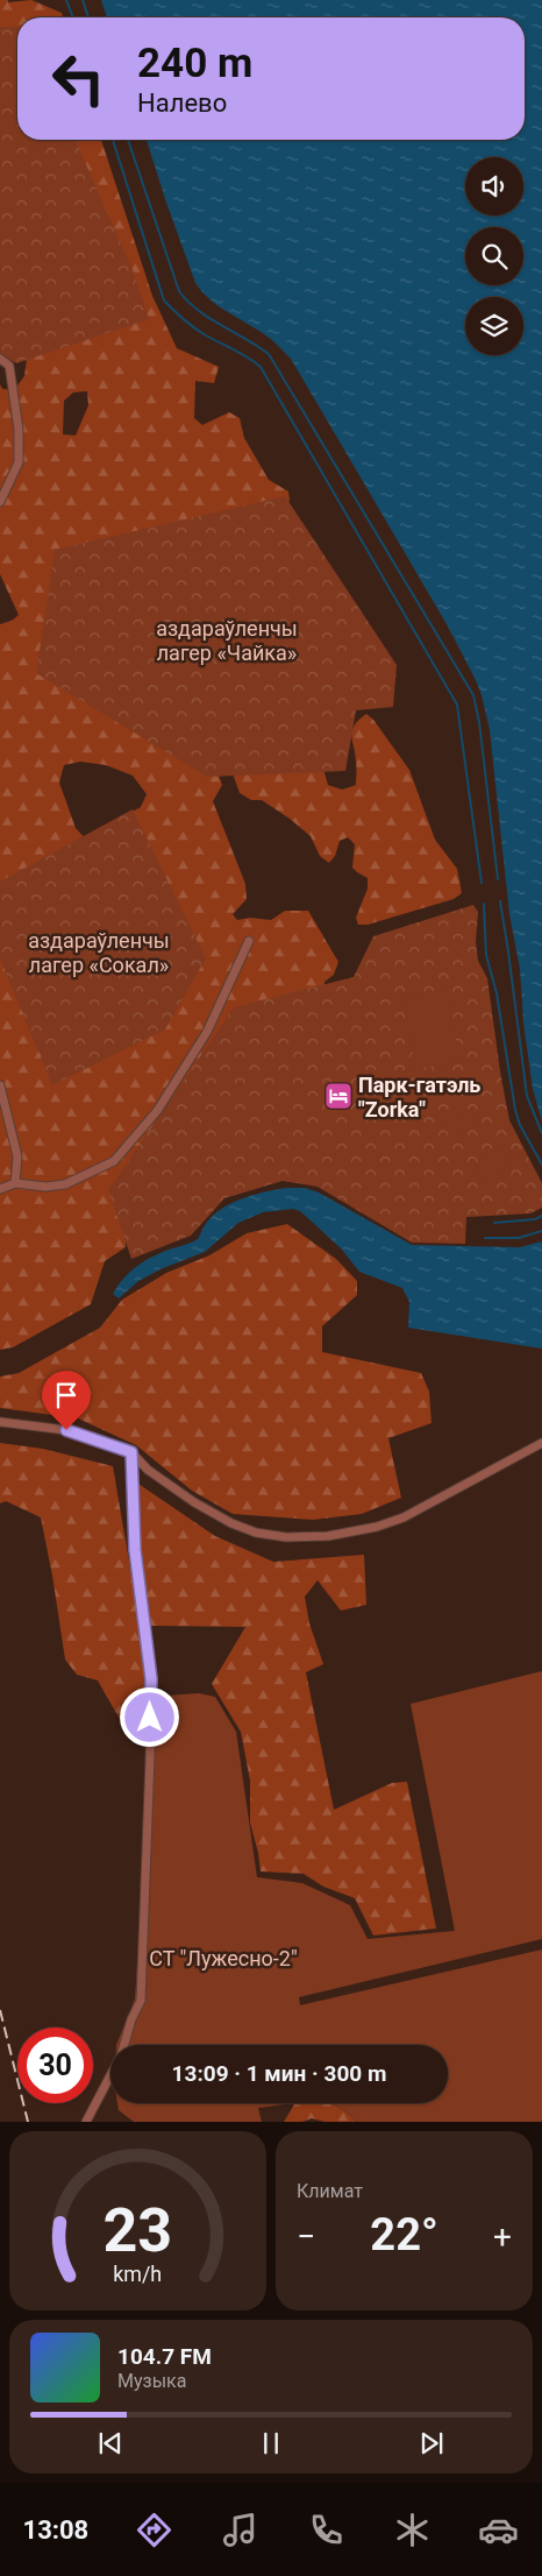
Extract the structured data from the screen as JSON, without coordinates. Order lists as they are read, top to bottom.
{
  "parks": ["аздараўленчы лагер «Чайка»", "аздараўленчы лагер «Сокал»", "СТ \"Лужесно-2\""],
  "places": {
    "hotel": ["Парк-гатэль \"Zorka\""]
  },
  "page": {
    "turn": ["240 m", "Налево"],
    "limit": "30",
    "trip": "13:09 · 1 мин · 300 m",
    "tile": "Климат",
    "heat": ["−", "22°", "+"],
    "song": ["104.7 FM", "Музыка"],
    "tabs": "13:08",
    "gauge": ["23", "km/h"]
  }
}
